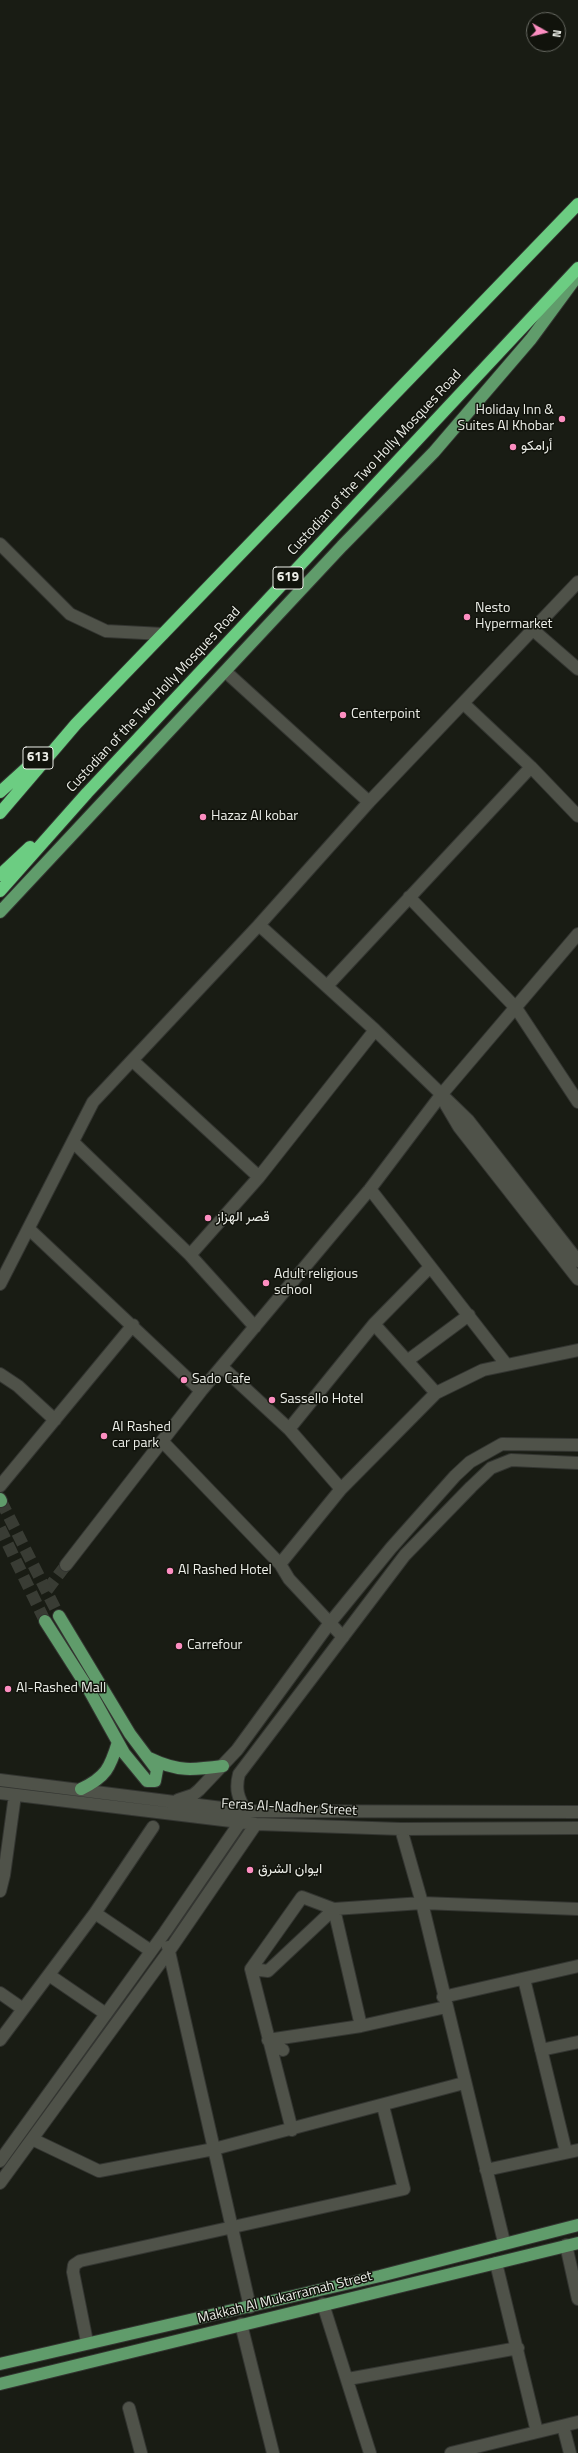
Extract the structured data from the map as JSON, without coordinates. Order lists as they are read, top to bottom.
{
  "streets": {
    "highway": ["Custodian of the Two Holly Mosques Road", "619", "613"],
    "main road": ["Makkah Al Mukarramah Street"],
    "street": ["Feras Al-Nadher Street"]
  },
  "places": [
    "Holiday Inn & Suites Al Khobar",
    "أرامكو",
    "Nesto Hypermarket",
    "Centerpoint",
    "Hazaz Al kobar",
    "قصر الهزاز",
    "Adult religious school",
    "Sado Cafe",
    "Sassello Hotel",
    "Al Rashed car park",
    "Al Rashed Hotel",
    "Carrefour",
    "Al-Rashed Mall",
    "ايوان الشرق"
  ],
  "north": "right"
}
